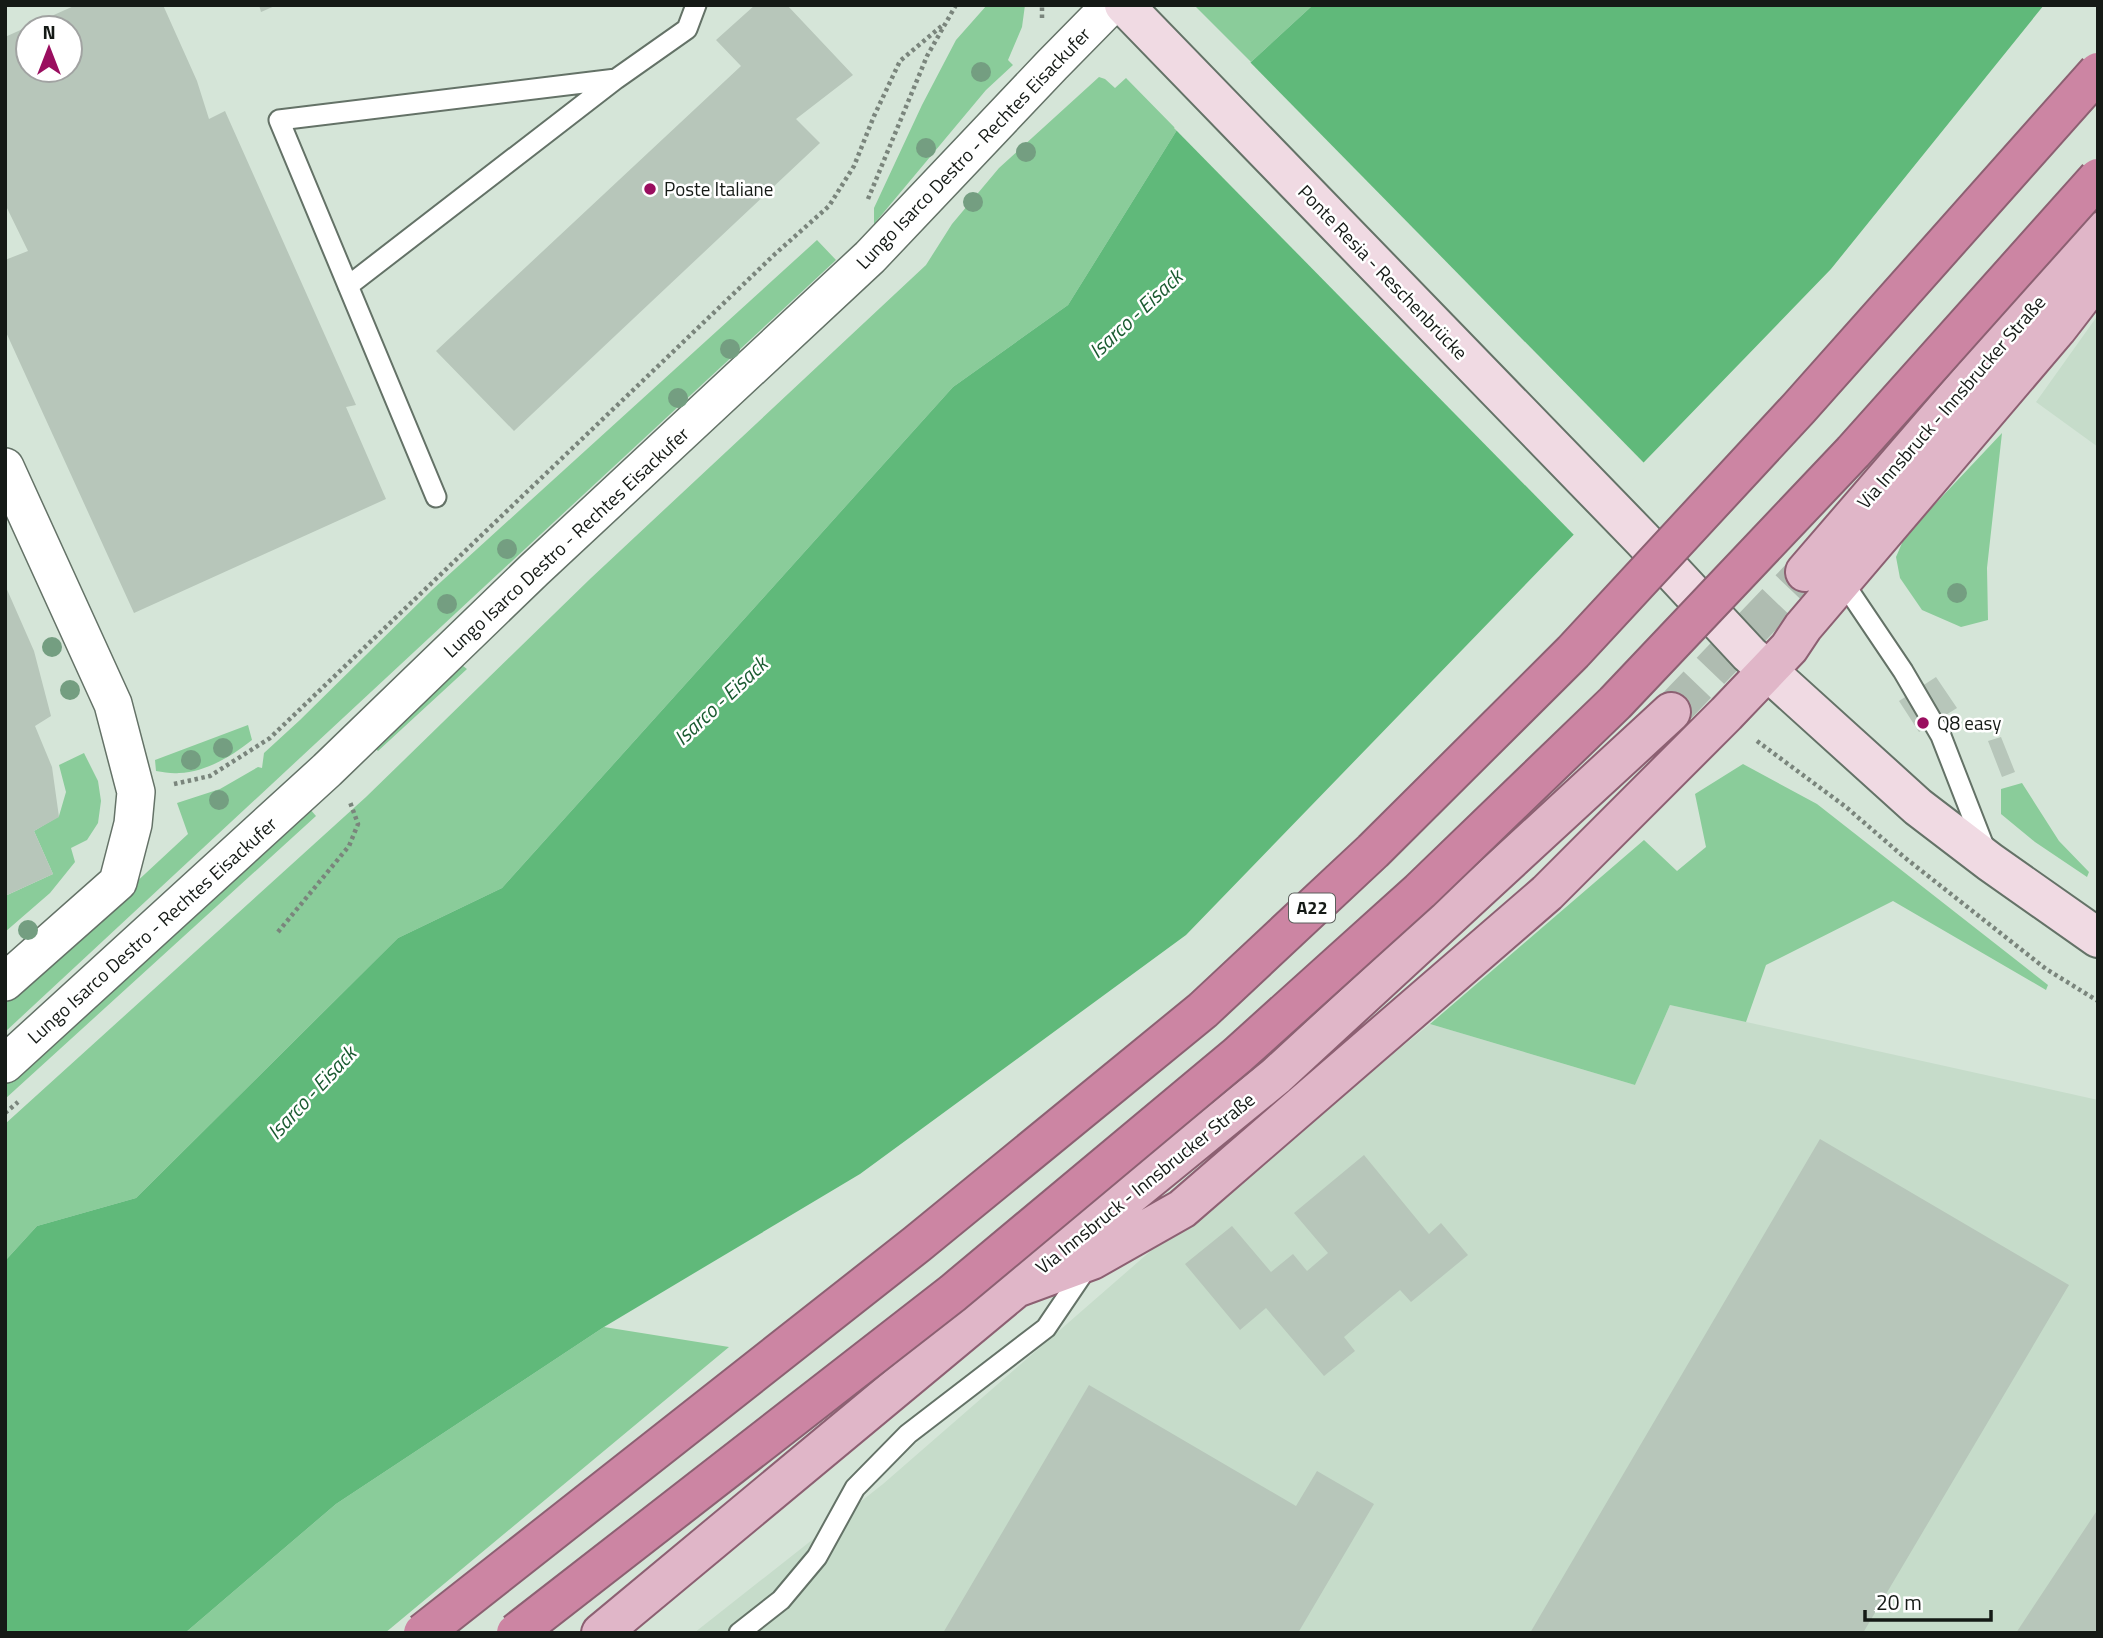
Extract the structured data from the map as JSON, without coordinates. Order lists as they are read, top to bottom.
{
  "streets": {
    "highway": ["A22"],
    "main road": ["Ponte Resia - Reschenbrücke", "Via Innsbruck - Innsbrucker Straße"],
    "street": ["Lungo Isarco Destro - Rechtes Eisackufer"]
  },
  "water": ["Isarco - Eisack"],
  "places": ["Poste Italiane", "Q8 easy"],
  "scale_bar": "20 m",
  "north": "top"
}
